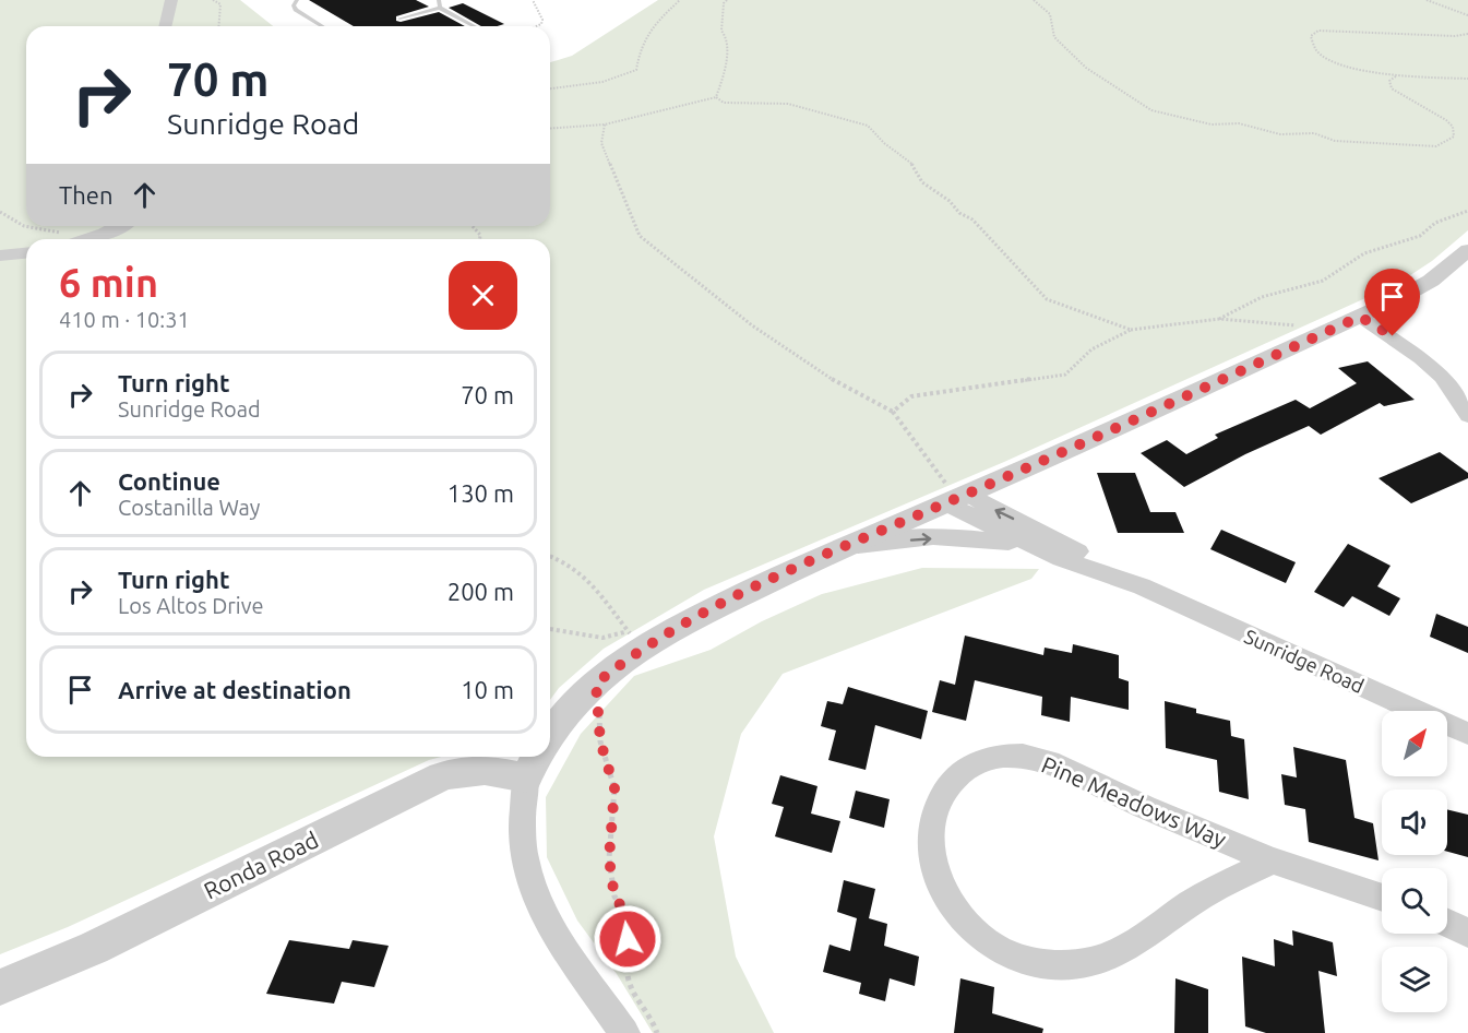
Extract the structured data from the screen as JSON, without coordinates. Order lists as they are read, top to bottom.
{
  "streets": {
    "street": ["Sunridge Road", "Pine Meadows Way", "Ronda Road"]
  },
  "north": "top right",
  "page": {
    "turn": ["70 m", "Sunridge Road"],
    "then": "Then",
    "heading": ["6 min", "410 m · 10:31"],
    "list": [
      {
        "name": "Turn right",
        "note": "Sunridge Road",
        "value": "70 m"
      },
      {
        "name": "Continue",
        "note": "Costanilla Way",
        "value": "130 m"
      },
      {
        "name": "Turn right",
        "note": "Los Altos Drive",
        "value": "200 m"
      },
      {
        "name": "Arrive at destination",
        "value": "10 m"
      }
    ]
  }
}
